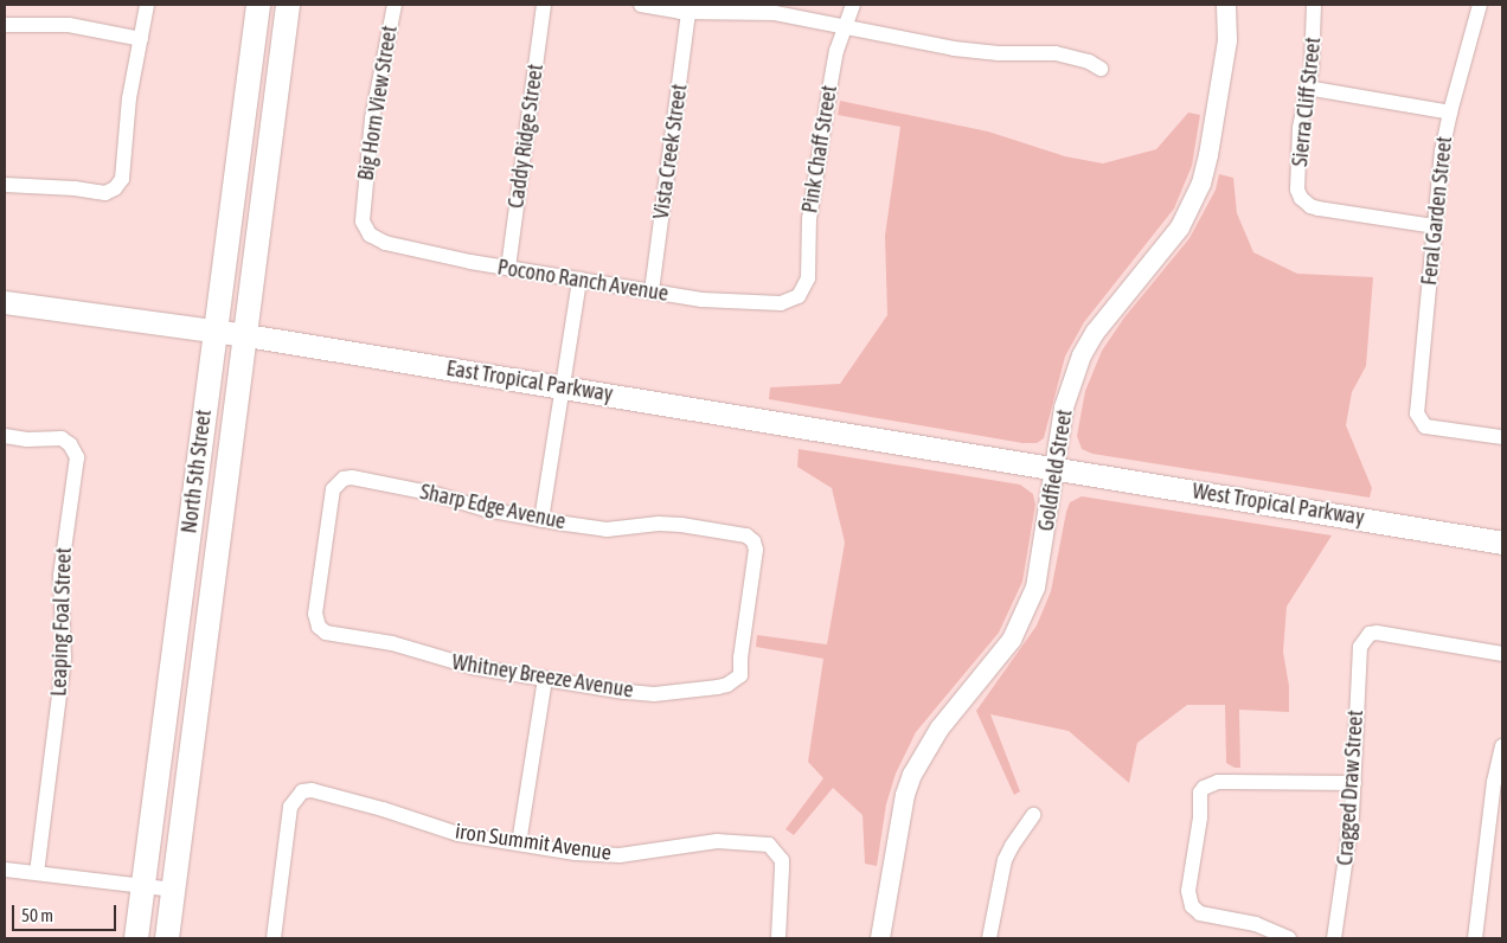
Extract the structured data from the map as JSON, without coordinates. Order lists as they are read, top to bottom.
{
  "streets": {
    "main road": ["East Tropical Parkway", "North 5th Street", "West Tropical Parkway"],
    "street": [
      "Sierra Cliff Street",
      "Big Horn View Street",
      "Caddy Ridge Street",
      "Pink Chaff Street",
      "Vista Creek Street",
      "Feral Garden Street",
      "Pocono Ranch Avenue",
      "Goldfield Street",
      "Sharp Edge Avenue",
      "Leaping Foal Street",
      "Whitney Breeze Avenue",
      "Cragged Draw Street",
      "iron Summit Avenue"
    ]
  },
  "crossings": [
    ["Sierra Cliff Street", "Feral Garden Street"],
    ["Big Horn View Street", "Pocono Ranch Avenue"],
    ["Caddy Ridge Street", "Pocono Ranch Avenue"],
    ["Pink Chaff Street", "Pocono Ranch Avenue"],
    ["Vista Creek Street", "Pocono Ranch Avenue"],
    ["East Tropical Parkway", "Goldfield Street"],
    ["East Tropical Parkway", "North 5th Street"],
    ["East Tropical Parkway", "West Tropical Parkway"],
    ["Goldfield Street", "West Tropical Parkway"],
    ["Sharp Edge Avenue", "Whitney Breeze Avenue"]
  ],
  "scale_bar": "50 m"
}
